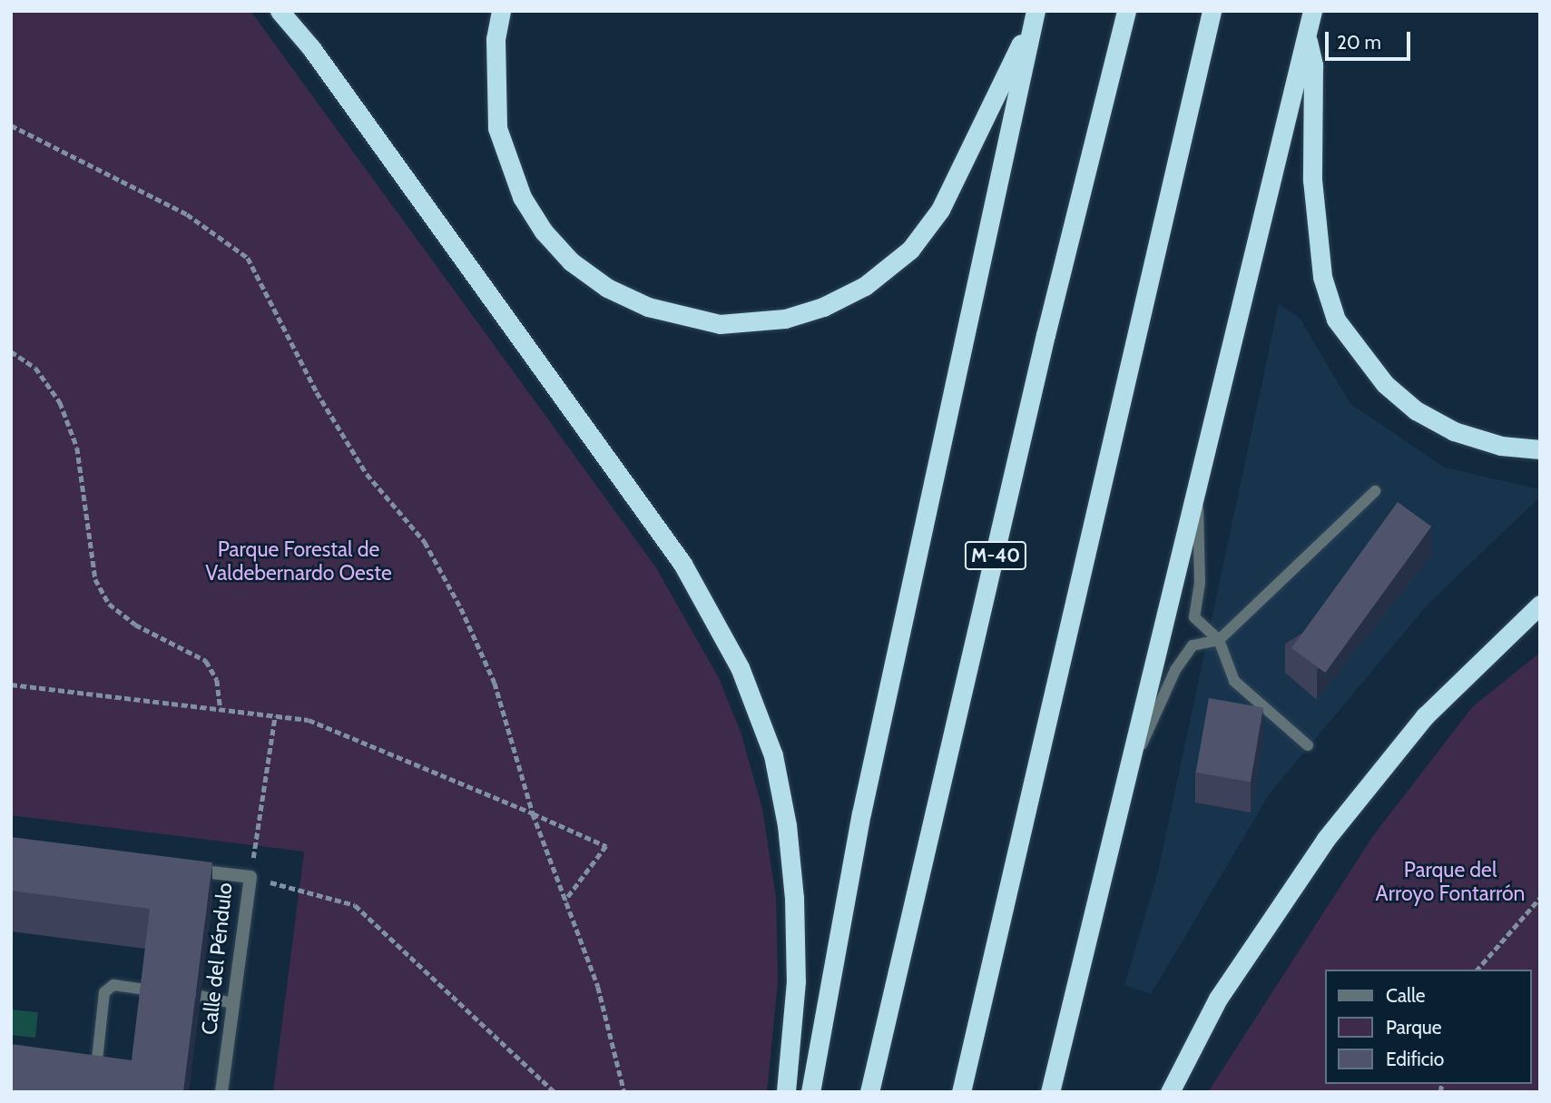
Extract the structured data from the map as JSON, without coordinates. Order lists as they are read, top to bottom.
{
  "streets": {
    "highway": ["M-40"],
    "street": ["Calle del Péndulo"]
  },
  "parks": ["Parque Forestal de Valdebernardo Oeste", "Parque del Arroyo Fontarrón"],
  "legend": ["Calle", "Parque", "Edificio"],
  "scale_bar": "20 m"
}
